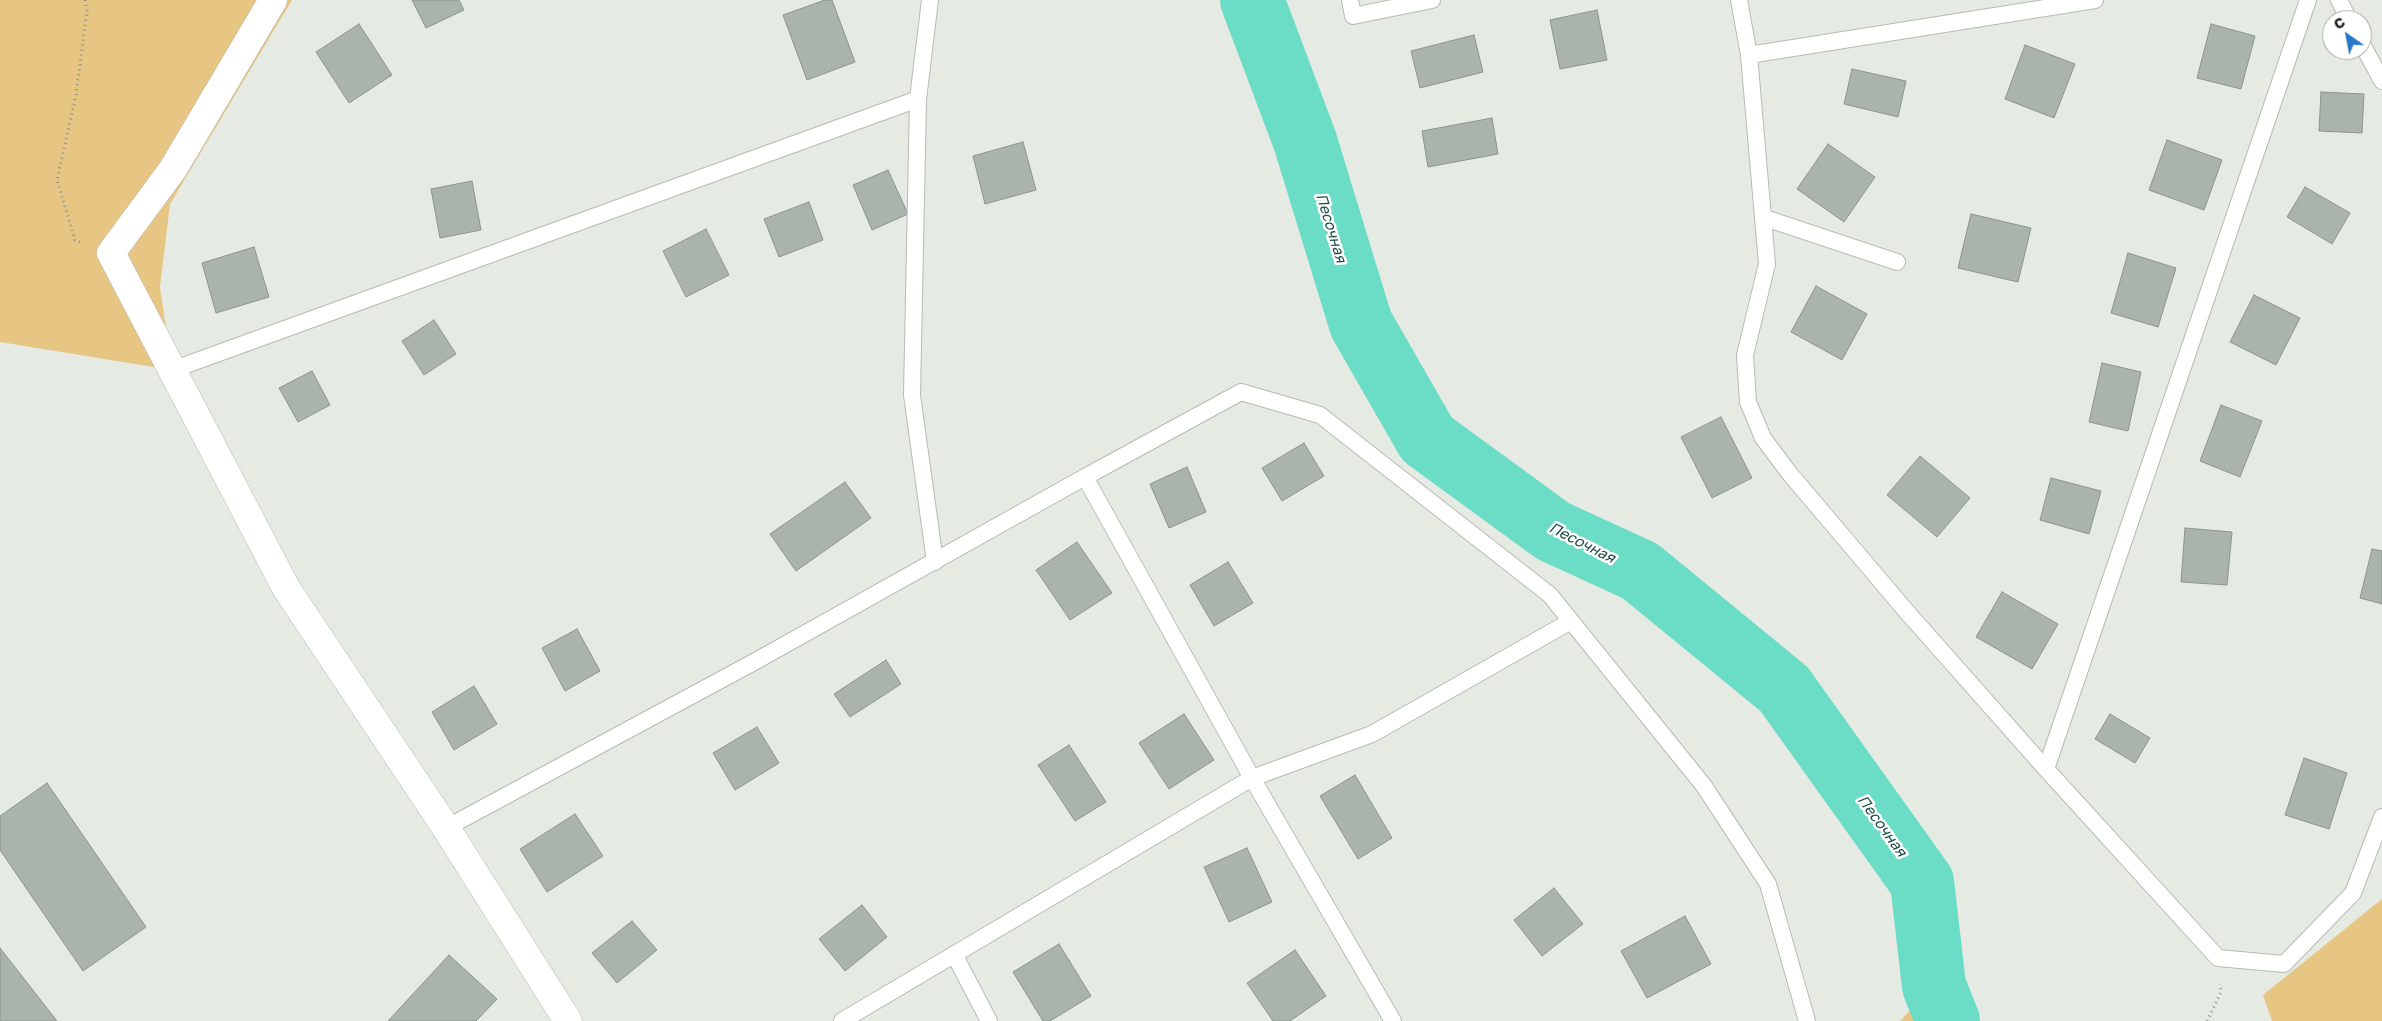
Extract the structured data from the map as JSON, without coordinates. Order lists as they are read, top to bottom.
{
  "water": ["Песочная"],
  "north": "top left"
}
